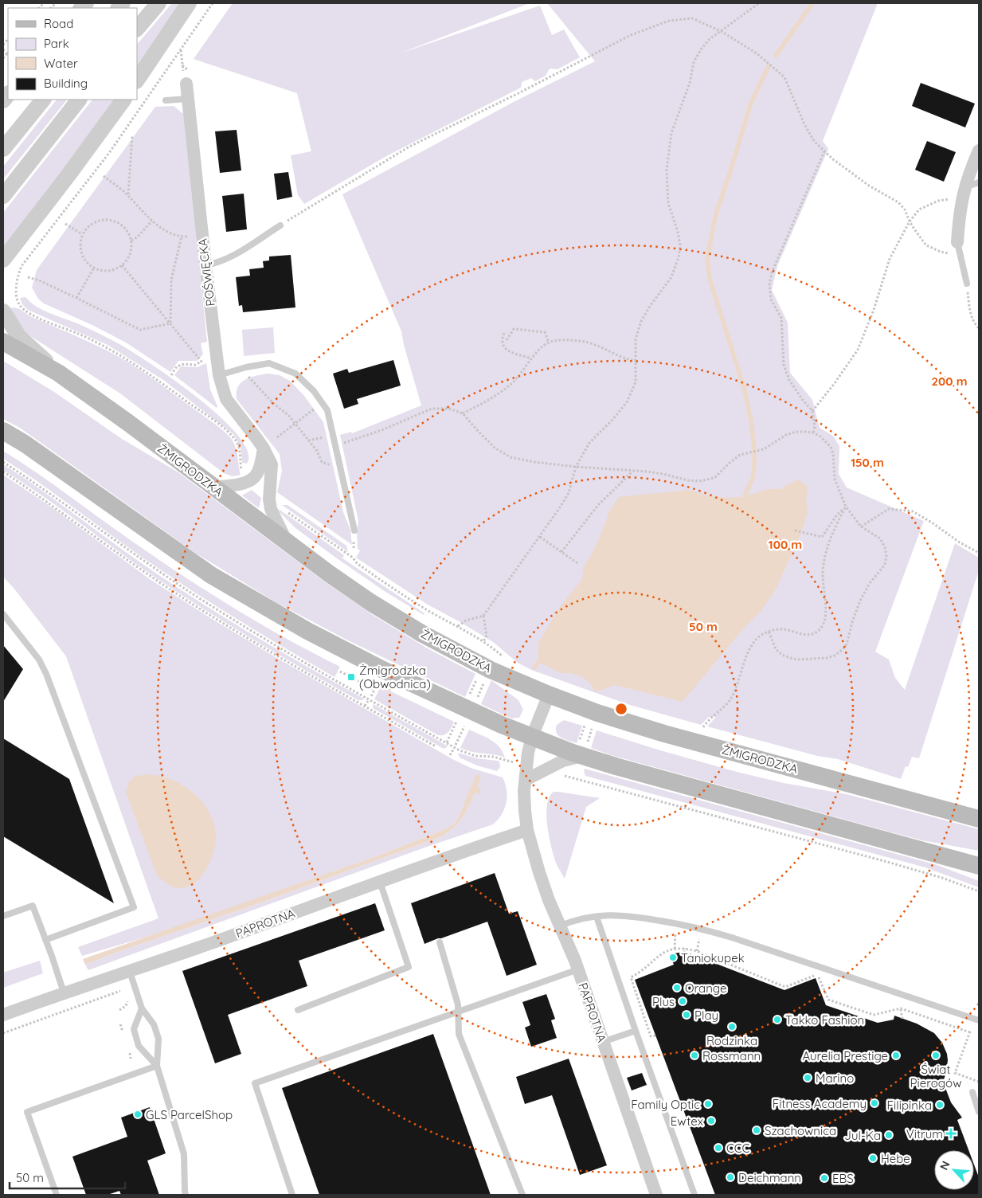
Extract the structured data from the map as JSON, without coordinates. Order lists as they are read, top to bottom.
{
  "streets": {
    "main road": ["ŻMIGRODZKA"],
    "street": ["POŚWIĘCKA", "PAPROTNA"]
  },
  "crossings": [
    ["POŚWIĘCKA", "ŻMIGRODZKA"],
    ["ŻMIGRODZKA", "PAPROTNA"]
  ],
  "places": {
    "transit": ["Żmigrodzka (Obwodnica)"],
    "other": [
      "Taniokupek",
      "Orange",
      "Plus",
      "Play",
      "Takko Fashion",
      "Rodzinka",
      "Rossmann",
      "Aurelia Prestige",
      "Świat Pierogów",
      "Marino",
      "Fitness Academy",
      "Family Optic",
      "Filipinka",
      "GLS ParcelShop",
      "Ewtex",
      "Szachownica",
      "Jul-Ka",
      "CCC",
      "Hebe",
      "Deichmann",
      "EBS"
    ],
    "health": ["Vitrum"]
  },
  "legend": [
    "Road",
    "Park",
    "Water",
    "Building"
  ],
  "scale_bar": "50 m",
  "north": "top left",
  "rings": [
    "200 m",
    "150 m",
    "100 m",
    "50 m"
  ]
}
